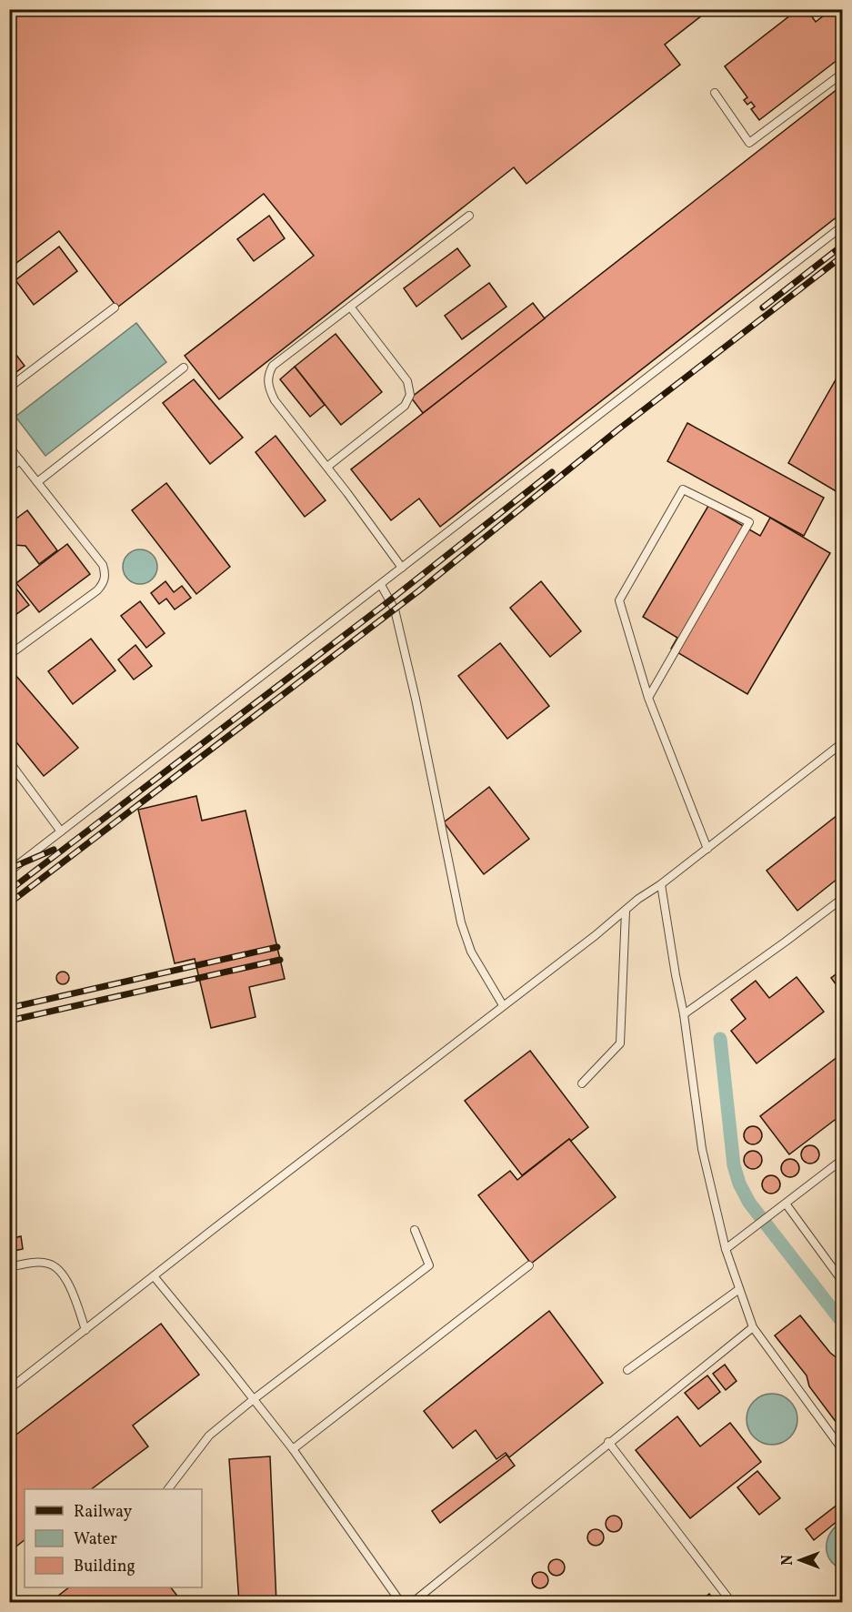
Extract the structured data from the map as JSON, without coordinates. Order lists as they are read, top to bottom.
{
  "legend": ["Railway", "Water", "Building"],
  "north": "left"
}
